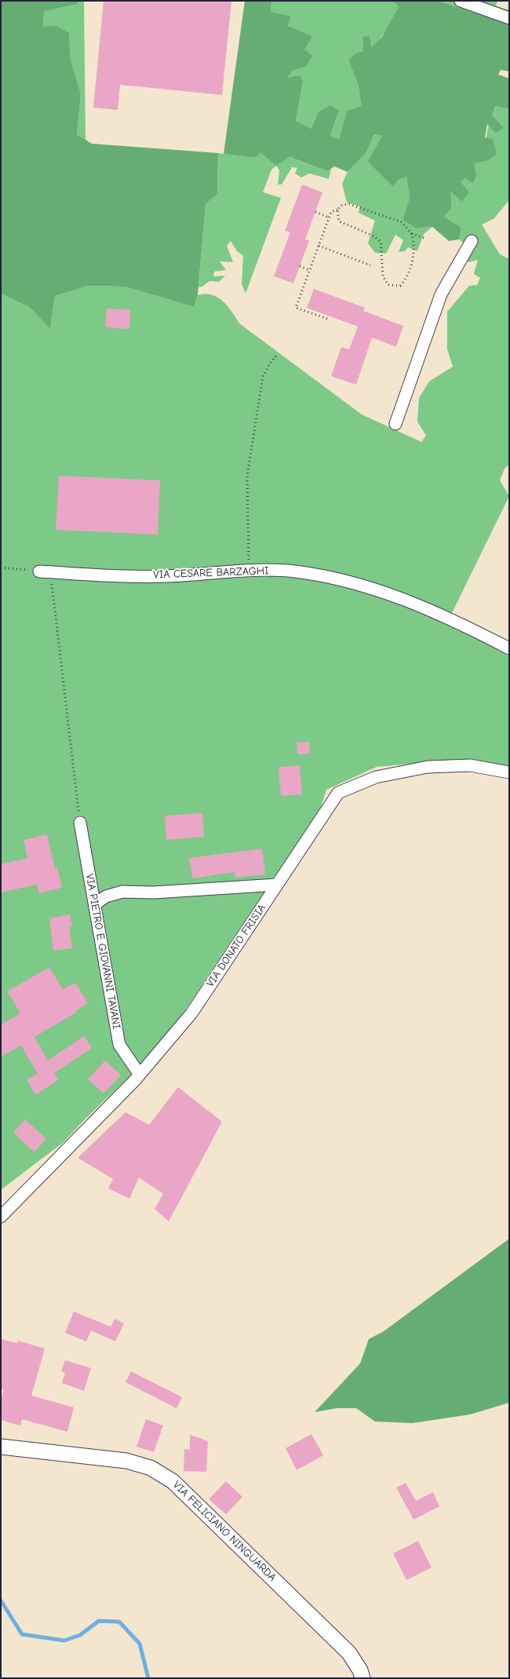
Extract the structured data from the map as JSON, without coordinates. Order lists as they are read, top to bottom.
{
  "streets": {
    "street": [
      "VIA CESARE BARZAGHI",
      "VIA DONATO FRISIA",
      "VIA PIETRO E GIOVANNI TAVANI",
      "VIA FELICIANO NINGUARDA"
    ]
  },
  "crossings": [
    ["VIA DONATO FRISIA", "VIA PIETRO E GIOVANNI TAVANI"]
  ]
}
